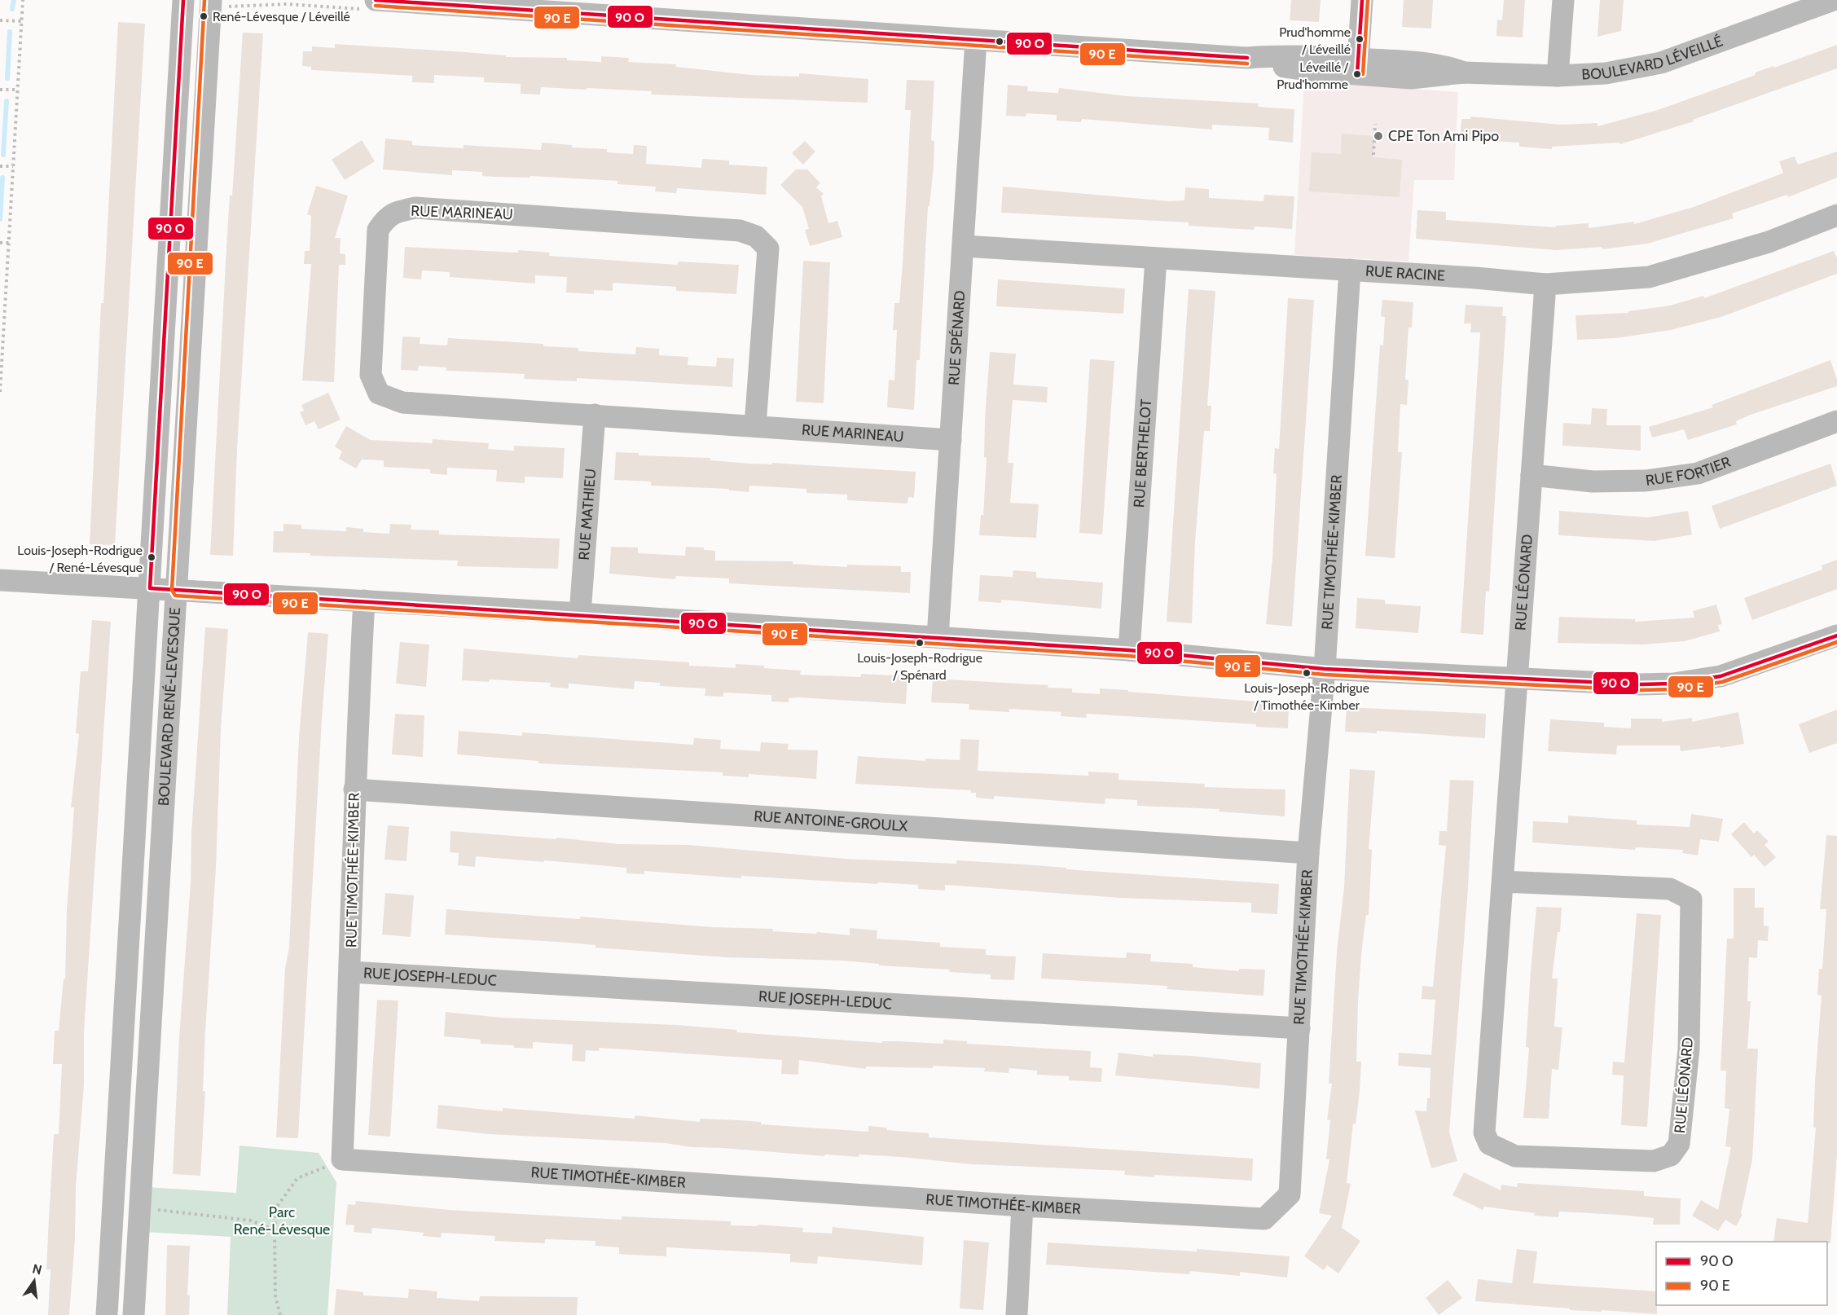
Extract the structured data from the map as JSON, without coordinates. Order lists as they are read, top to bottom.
{
  "streets": {
    "street": [
      "BOULEVARD LÉVEILLÉ",
      "RUE MARINEAU",
      "RUE RACINE",
      "RUE SPÉNARD",
      "RUE BERTHELOT",
      "RUE FORTIER",
      "RUE MATHIEU",
      "RUE TIMOTHÉE-KIMBER",
      "RUE LÉONARD",
      "BOULEVARD RENÉ-LEVESQUE",
      "RUE ANTOINE-GROULX",
      "RUE JOSEPH-LEDUC"
    ]
  },
  "crossings": [
    ["BOULEVARD LÉVEILLÉ", "RUE SPÉNARD"],
    ["RUE MARINEAU", "RUE SPÉNARD"],
    ["RUE MARINEAU", "RUE MATHIEU"],
    ["RUE RACINE", "RUE SPÉNARD"],
    ["RUE RACINE", "RUE BERTHELOT"],
    ["RUE RACINE", "RUE TIMOTHÉE-KIMBER"],
    ["RUE RACINE", "RUE LÉONARD"],
    ["RUE FORTIER", "RUE LÉONARD"],
    ["RUE TIMOTHÉE-KIMBER", "RUE ANTOINE-GROULX"],
    ["RUE TIMOTHÉE-KIMBER", "RUE JOSEPH-LEDUC"]
  ],
  "parks": ["Parc René-Lévesque"],
  "places": [
    "René-Lévesque / Léveillé",
    "Prud'homme / Léveillé",
    "Léveillé / Prud'homme",
    "CPE Ton Ami Pipo",
    "Louis-Joseph-Rodrigue / René-Lévesque",
    "Louis-Joseph-Rodrigue / Spénard",
    "Louis-Joseph-Rodrigue / Timothée-Kimber"
  ],
  "legend": ["90 O", "90 E"],
  "north": "top"
}
